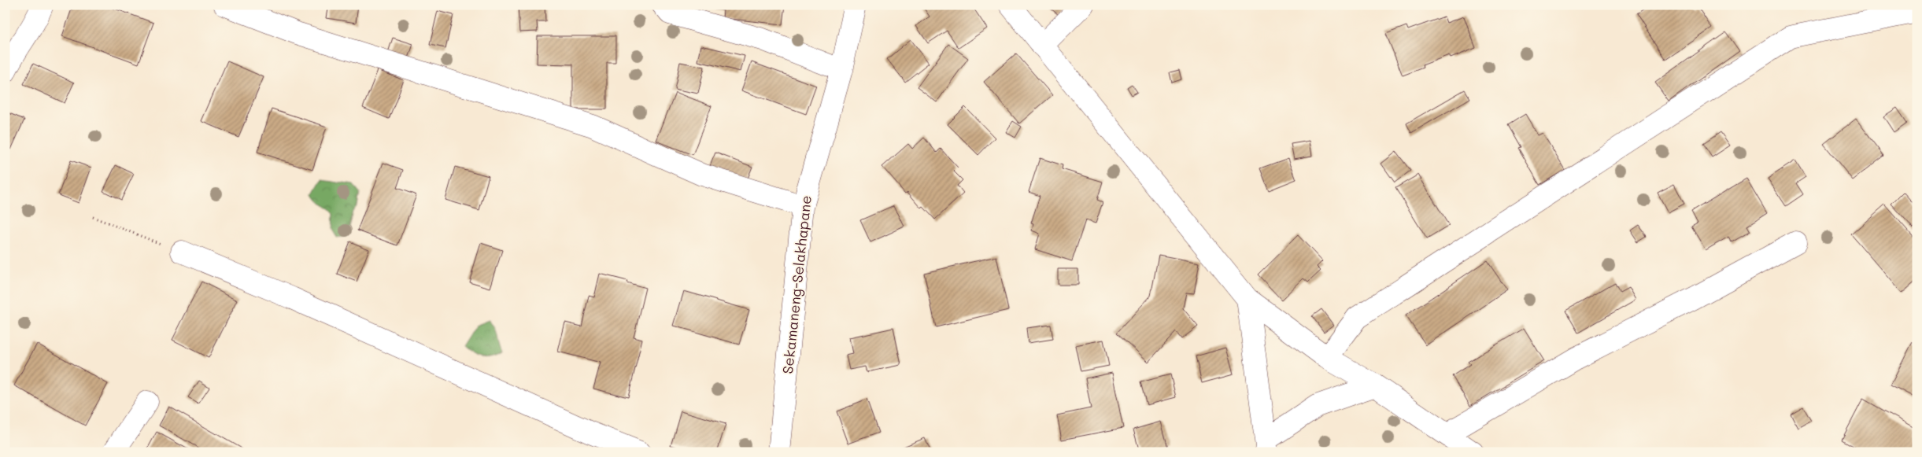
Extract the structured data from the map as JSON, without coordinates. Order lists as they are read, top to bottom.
{
  "streets": {
    "street": ["Sekamaneng-Selakhapane"]
  }
}
